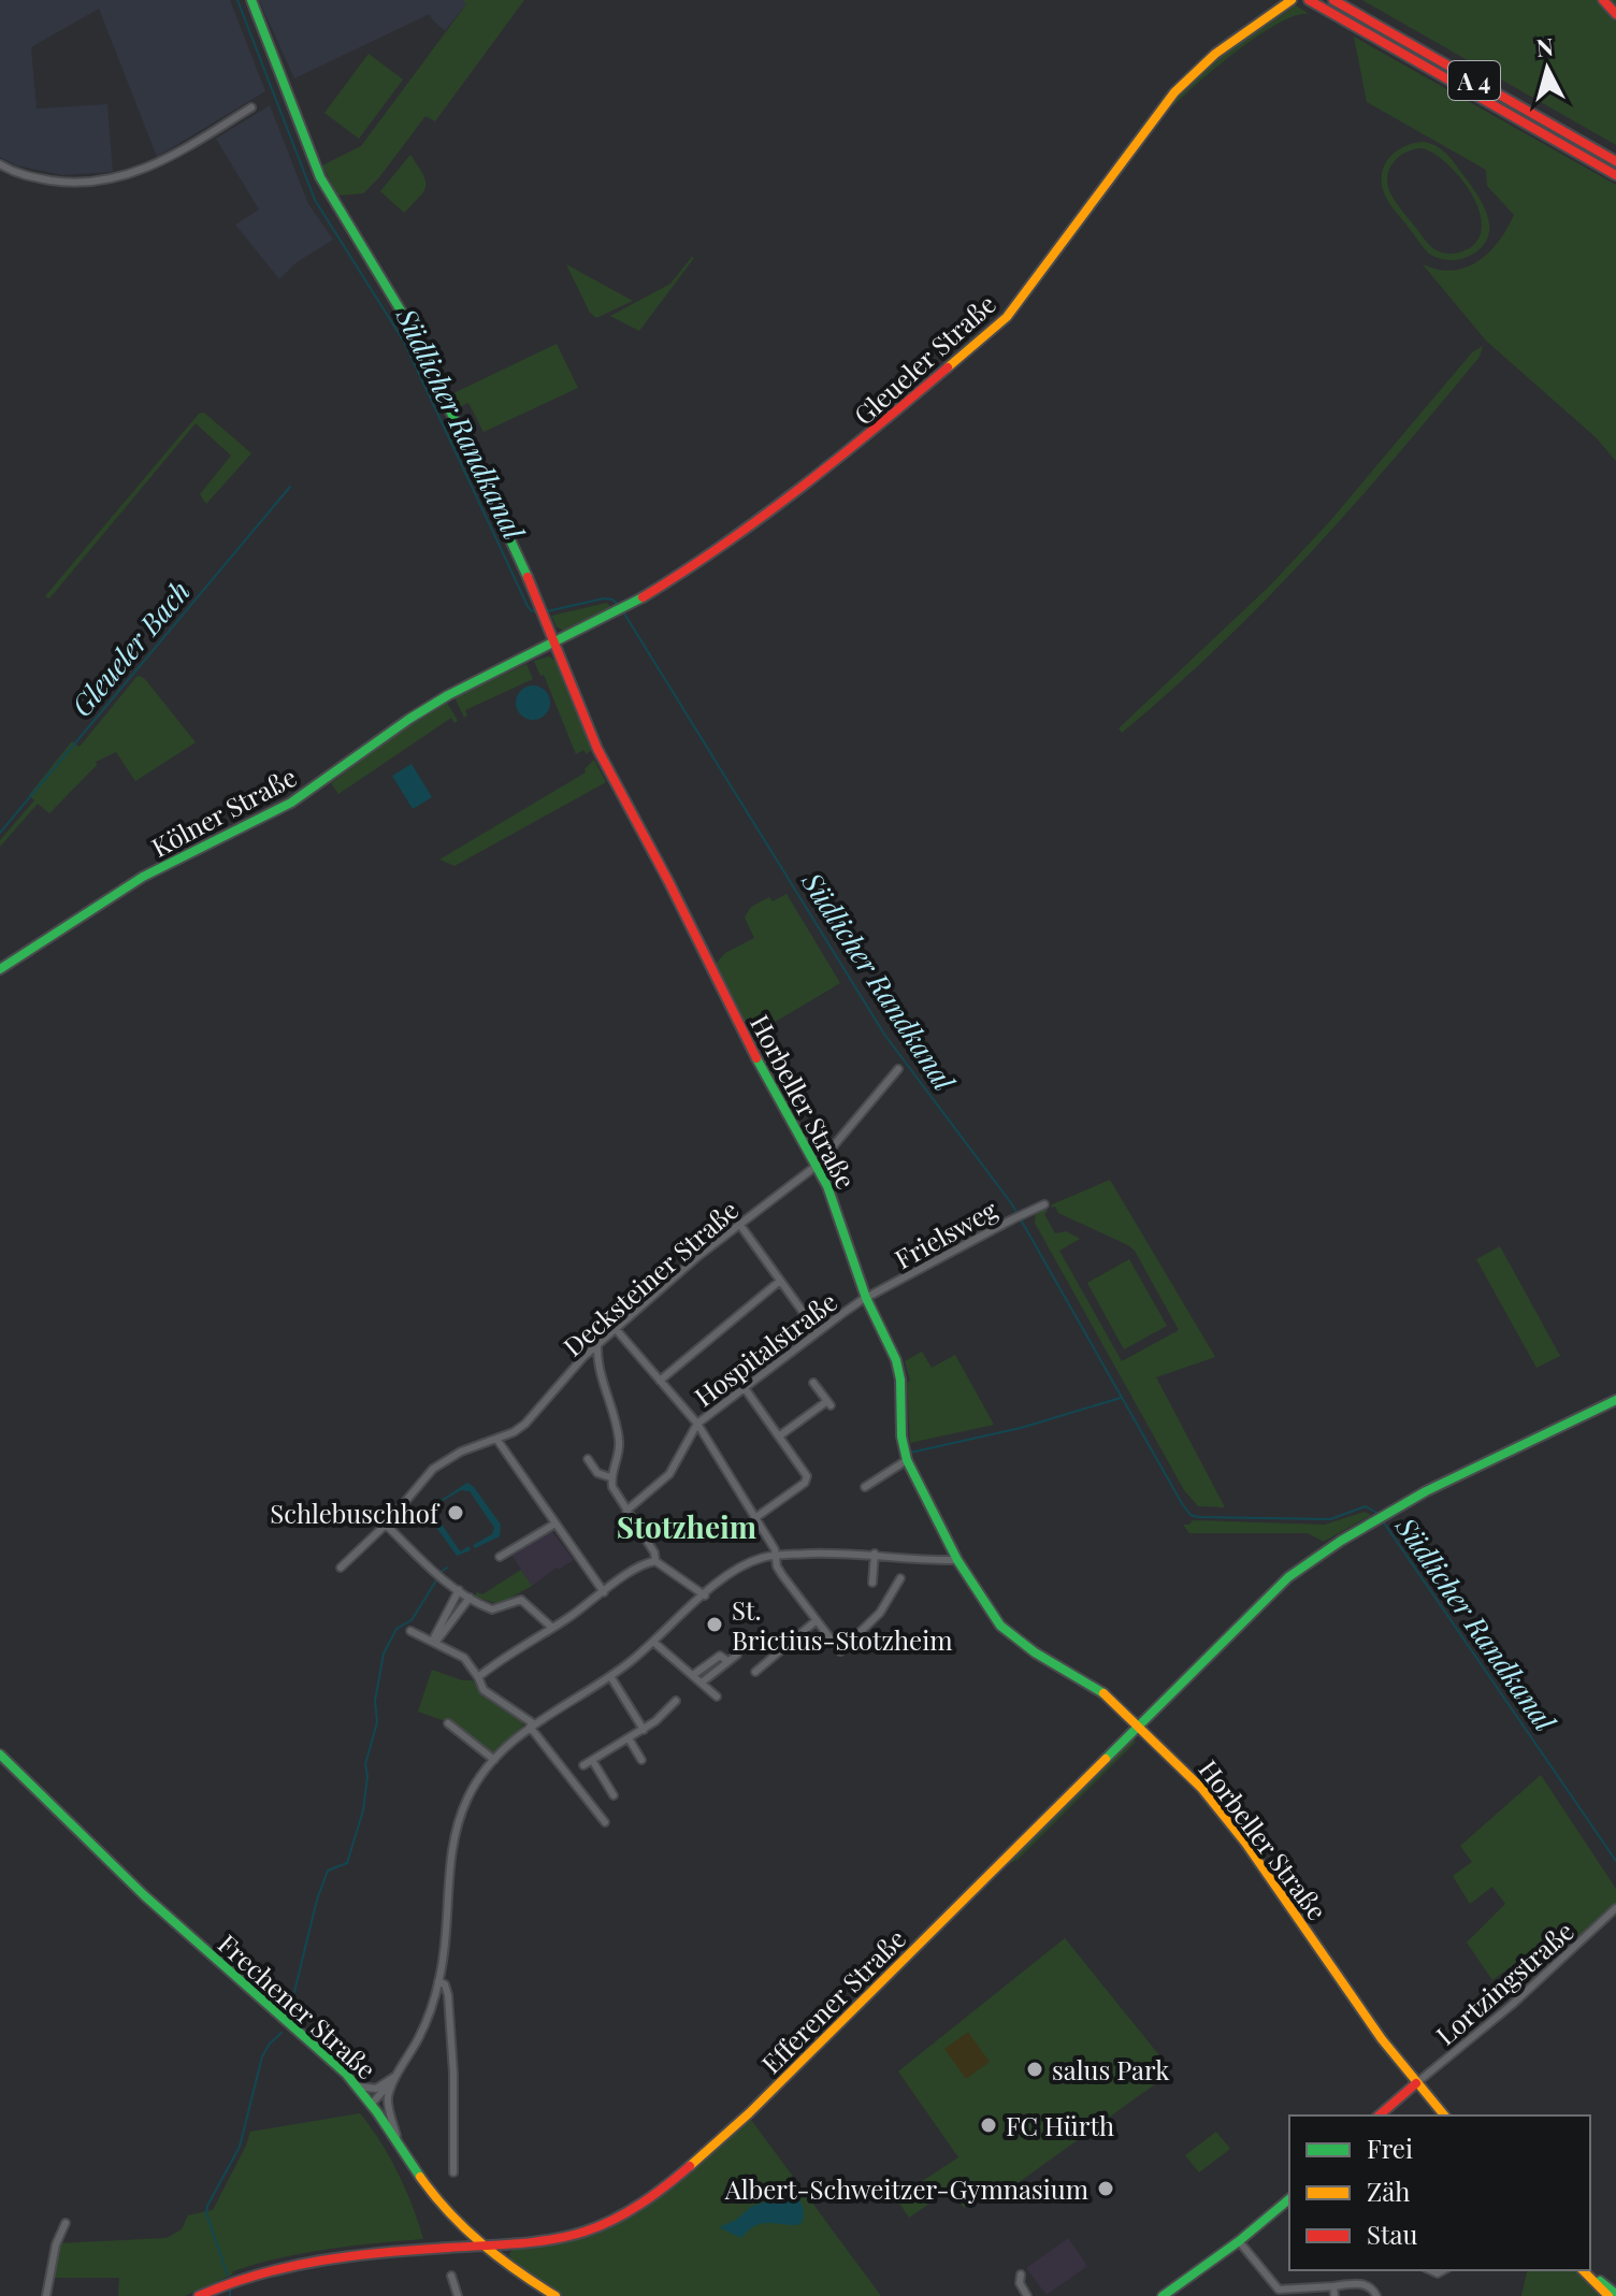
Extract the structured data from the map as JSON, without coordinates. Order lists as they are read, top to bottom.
{
  "streets": {
    "main road": [
      "A 4",
      "Gleueler Straße",
      "Kölner Straße",
      "Horbeller Straße",
      "Efferener Straße",
      "Frechener Straße"
    ],
    "street": [
      "Frielsweg",
      "Decksteiner Straße",
      "Hospitalstraße",
      "Lortzingstraße"
    ]
  },
  "crossings": [
    ["Gleueler Straße", "Kölner Straße"],
    ["Gleueler Straße", "Horbeller Straße"],
    ["Kölner Straße", "Horbeller Straße"],
    ["Horbeller Straße", "Frielsweg"],
    ["Horbeller Straße", "Decksteiner Straße"],
    ["Horbeller Straße", "Hospitalstraße"],
    ["Horbeller Straße", "Lortzingstraße"],
    ["Horbeller Straße", "Efferener Straße"],
    ["Frielsweg", "Hospitalstraße"],
    ["Efferener Straße", "Frechener Straße"]
  ],
  "districts": ["Stotzheim"],
  "water": ["Südlicher Randkanal", "Gleueler Bach"],
  "places": [
    "Schlebuschhof",
    "St. Brictius-Stotzheim",
    "salus Park",
    "FC Hürth",
    "Albert-Schweitzer-Gymnasium"
  ],
  "legend": ["Frei", "Zäh", "Stau"],
  "north": "top"
}
